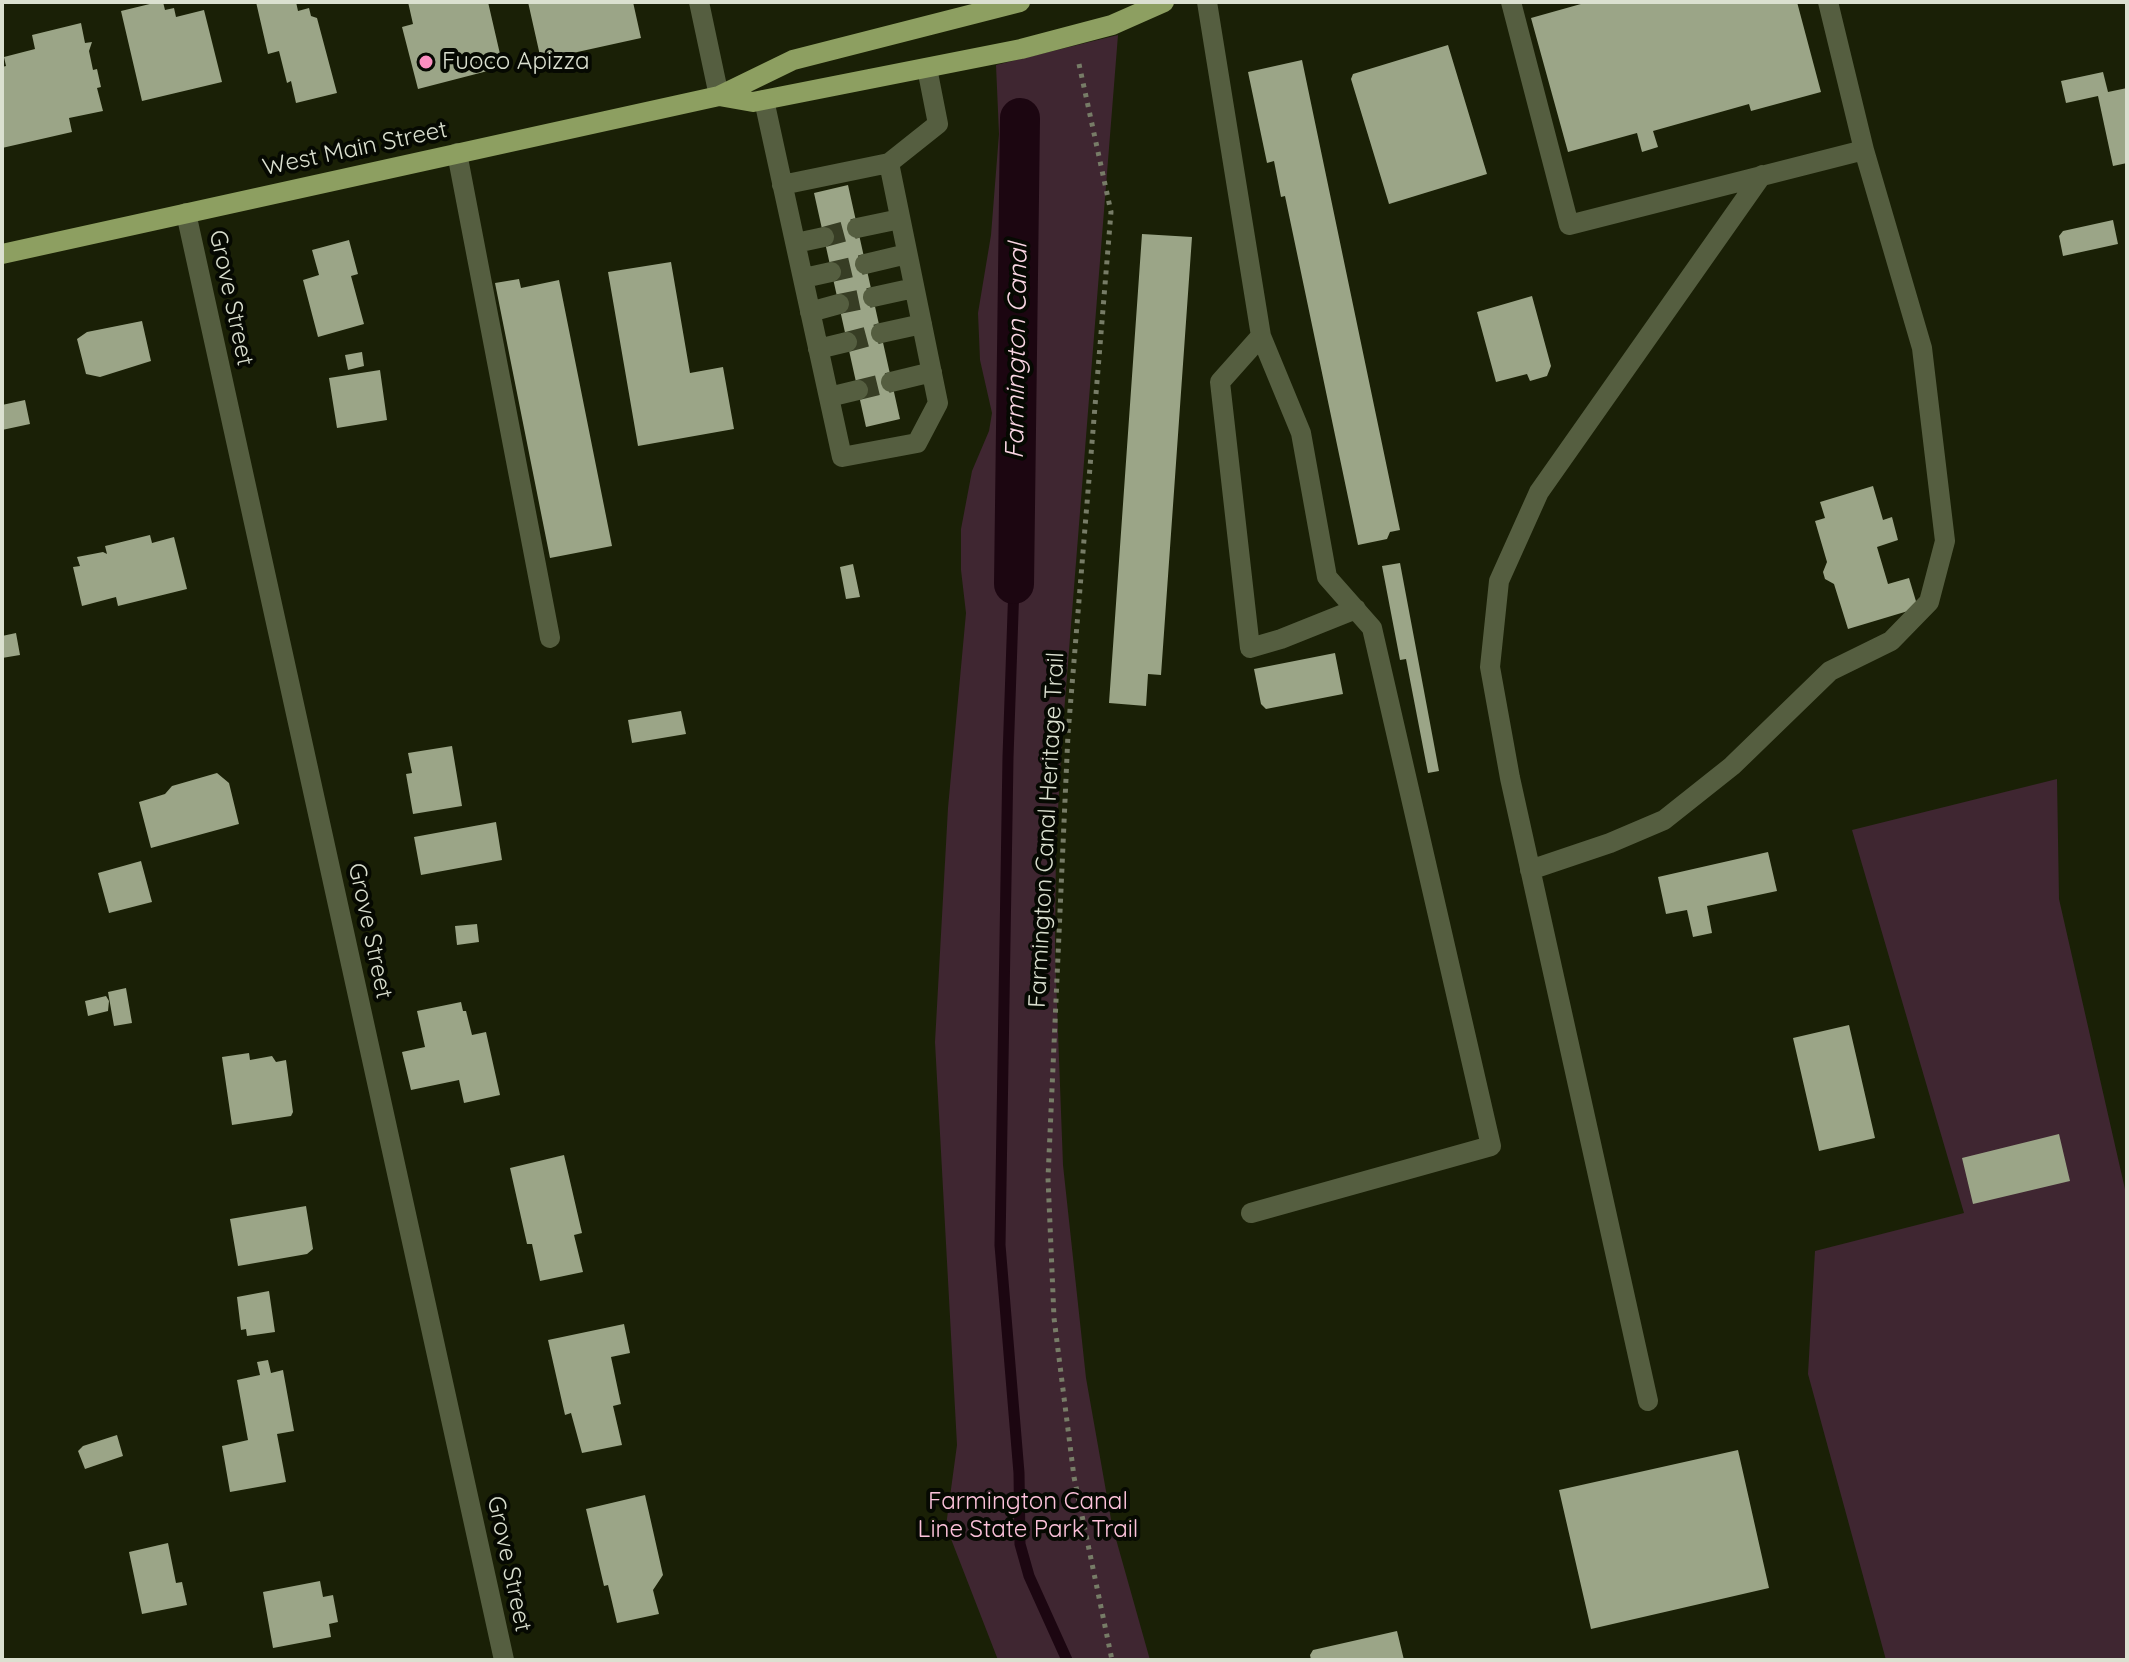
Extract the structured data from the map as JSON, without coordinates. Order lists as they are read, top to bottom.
{
  "streets": {
    "main road": ["West Main Street"],
    "street": ["Grove Street"],
    "path": ["Farmington Canal Heritage Trail"]
  },
  "crossings": [
    ["West Main Street", "Grove Street"],
    ["West Main Street", "Farmington Canal Heritage Trail"]
  ],
  "water": ["Farmington Canal"],
  "parks": ["Farmington Canal Line State Park Trail"],
  "places": ["Fuoco Apizza"]
}
